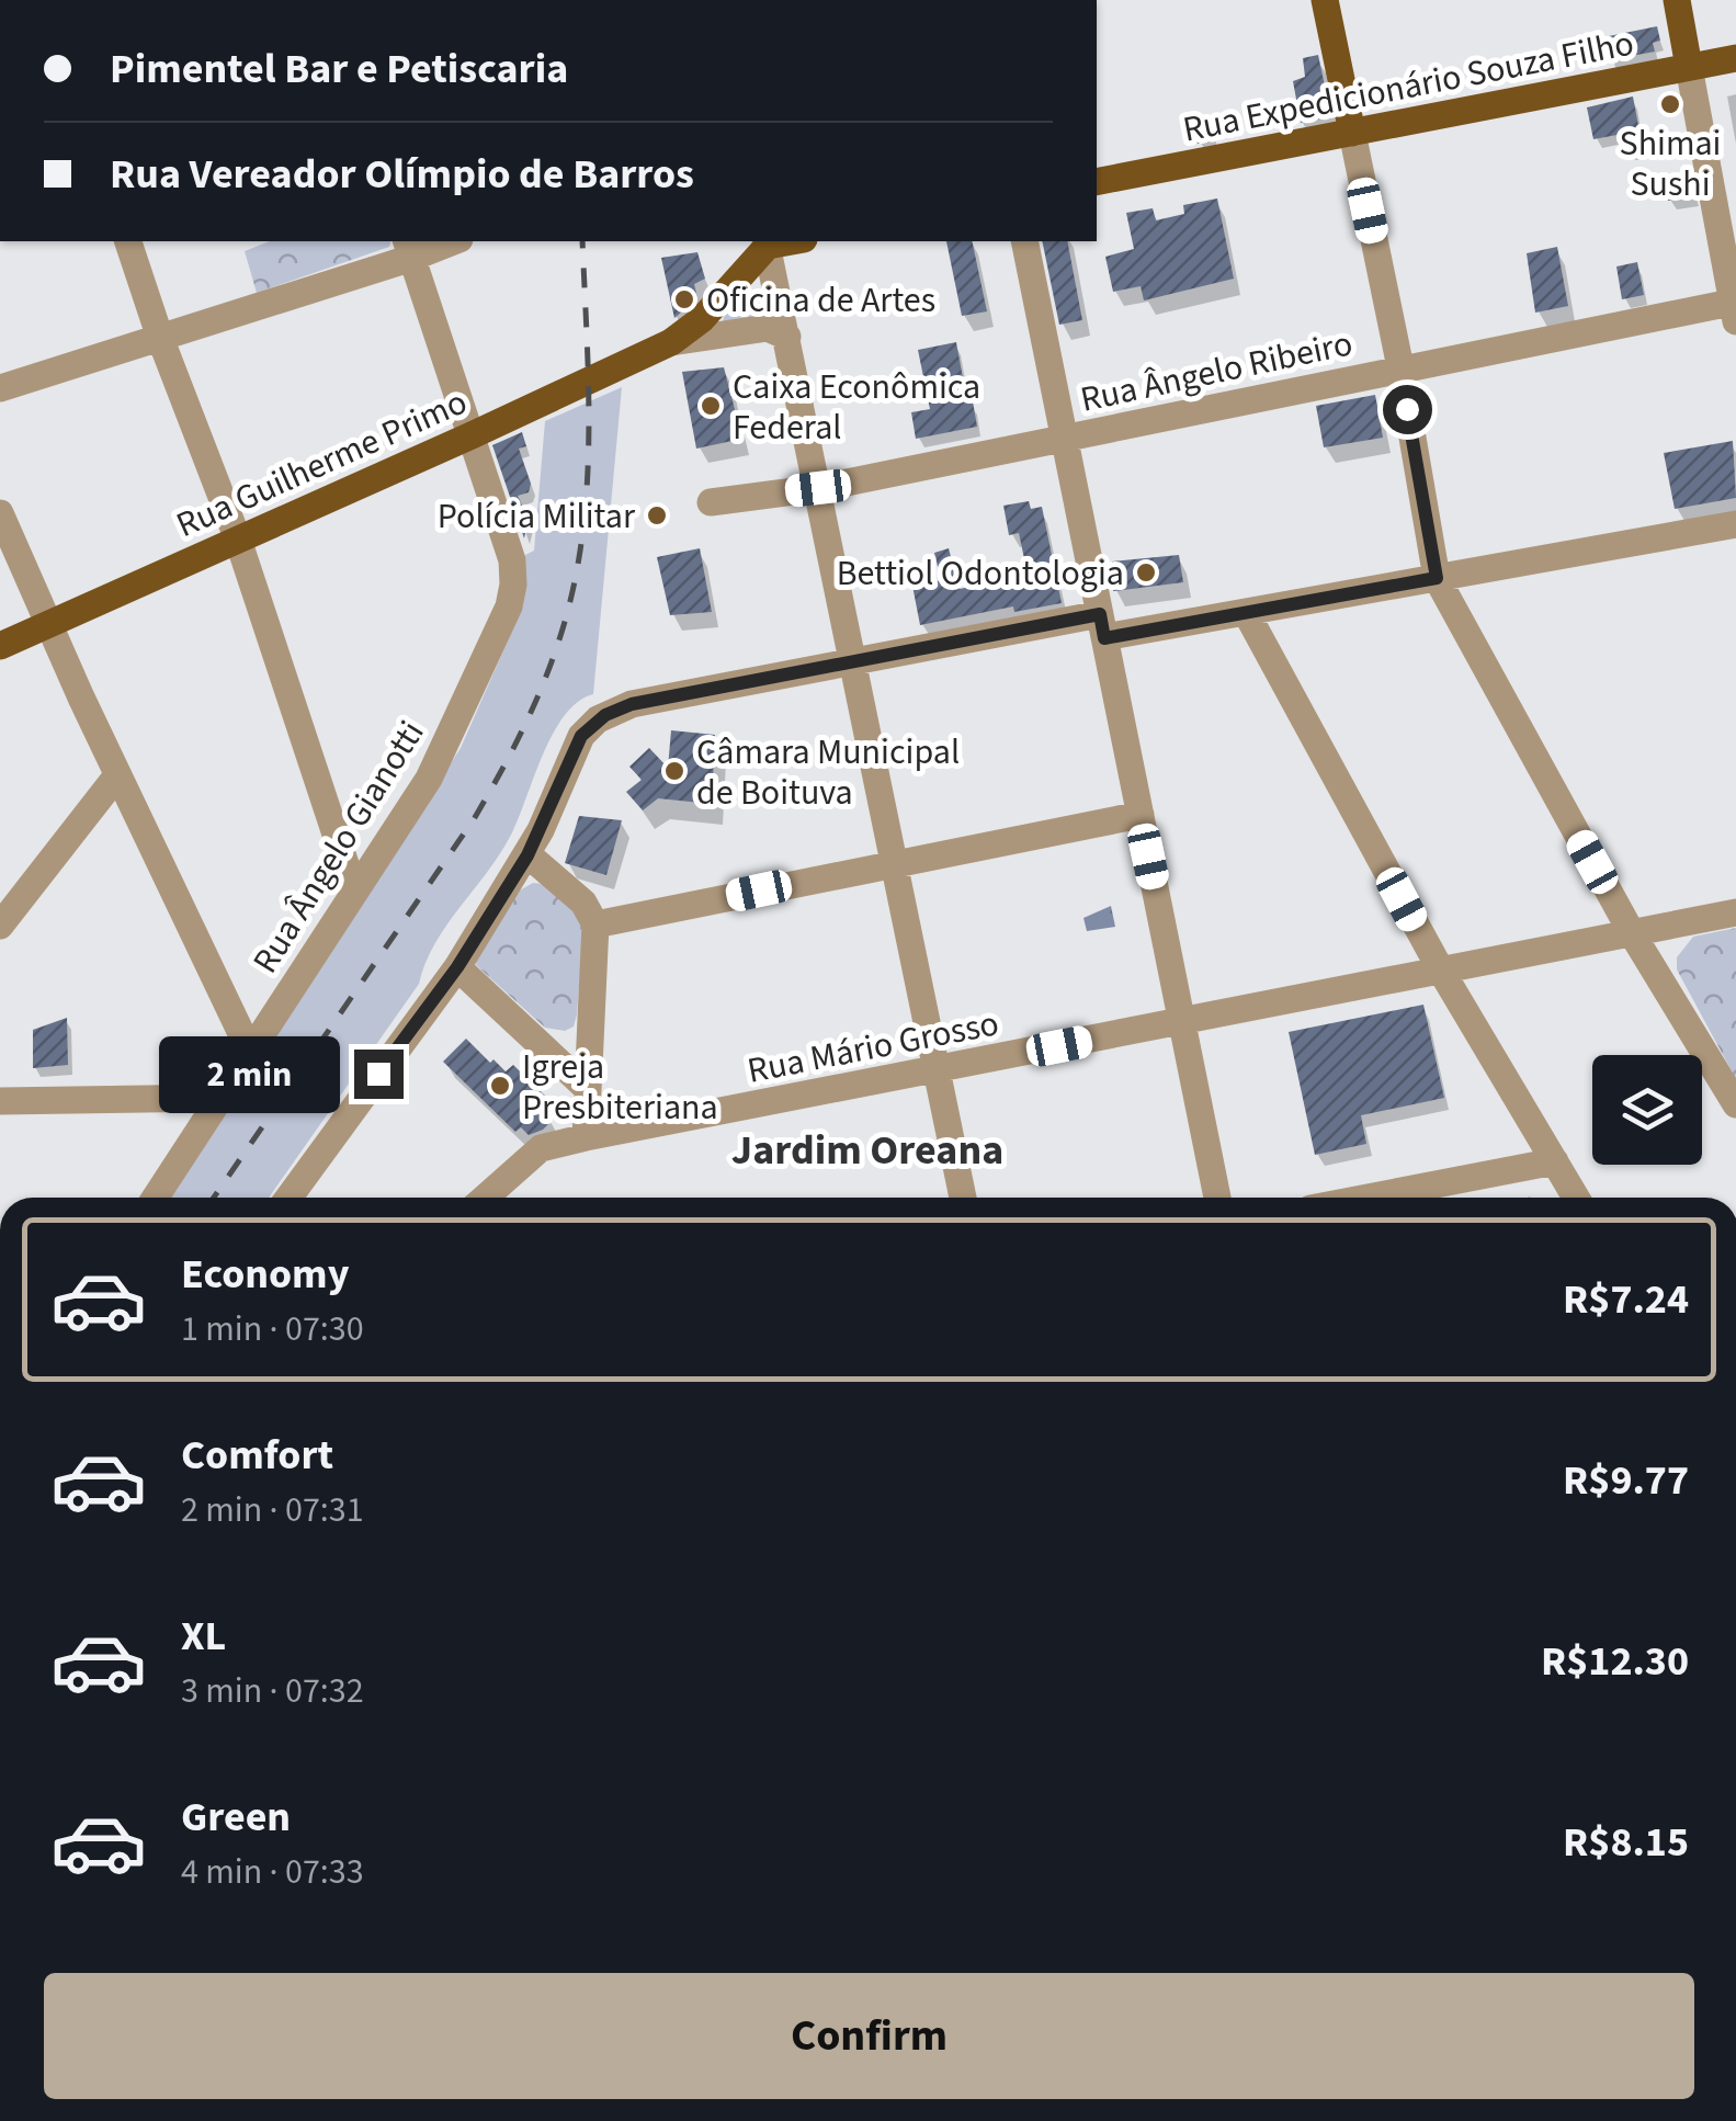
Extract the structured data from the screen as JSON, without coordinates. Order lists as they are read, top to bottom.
{
  "streets": {
    "main road": ["Rua Expedicionário Souza Filho", "Rua Guilherme Primo"],
    "street": ["Rua Ângelo Ribeiro", "Rua Ângelo Gianotti", "Rua Mário Grosso"]
  },
  "crossings": [
    ["Rua Guilherme Primo", "Rua Ângelo Gianotti"]
  ],
  "districts": ["Jardim Oreana"],
  "places": [
    "Shimai Sushi",
    "Oficina de Artes",
    "Caixa Econômica Federal",
    "Polícia Militar",
    "Bettiol Odontologia",
    "Câmara Municipal de Boituva",
    "Igreja Presbiteriana"
  ],
  "page": {
    "banner": ["Pimentel Bar e Petiscaria", "Rua Vereador Olímpio de Barros"],
    "bubble": "2 min",
    "list": [
      {
        "name": "Economy",
        "note": "1 min · 07:30",
        "value": "R$7.24"
      },
      {
        "name": "Comfort",
        "note": "2 min · 07:31",
        "value": "R$9.77"
      },
      {
        "name": "XL",
        "note": "3 min · 07:32",
        "value": "R$12.30"
      },
      {
        "name": "Green",
        "note": "4 min · 07:33",
        "value": "R$8.15"
      }
    ],
    "buttons": "Confirm"
  }
}
